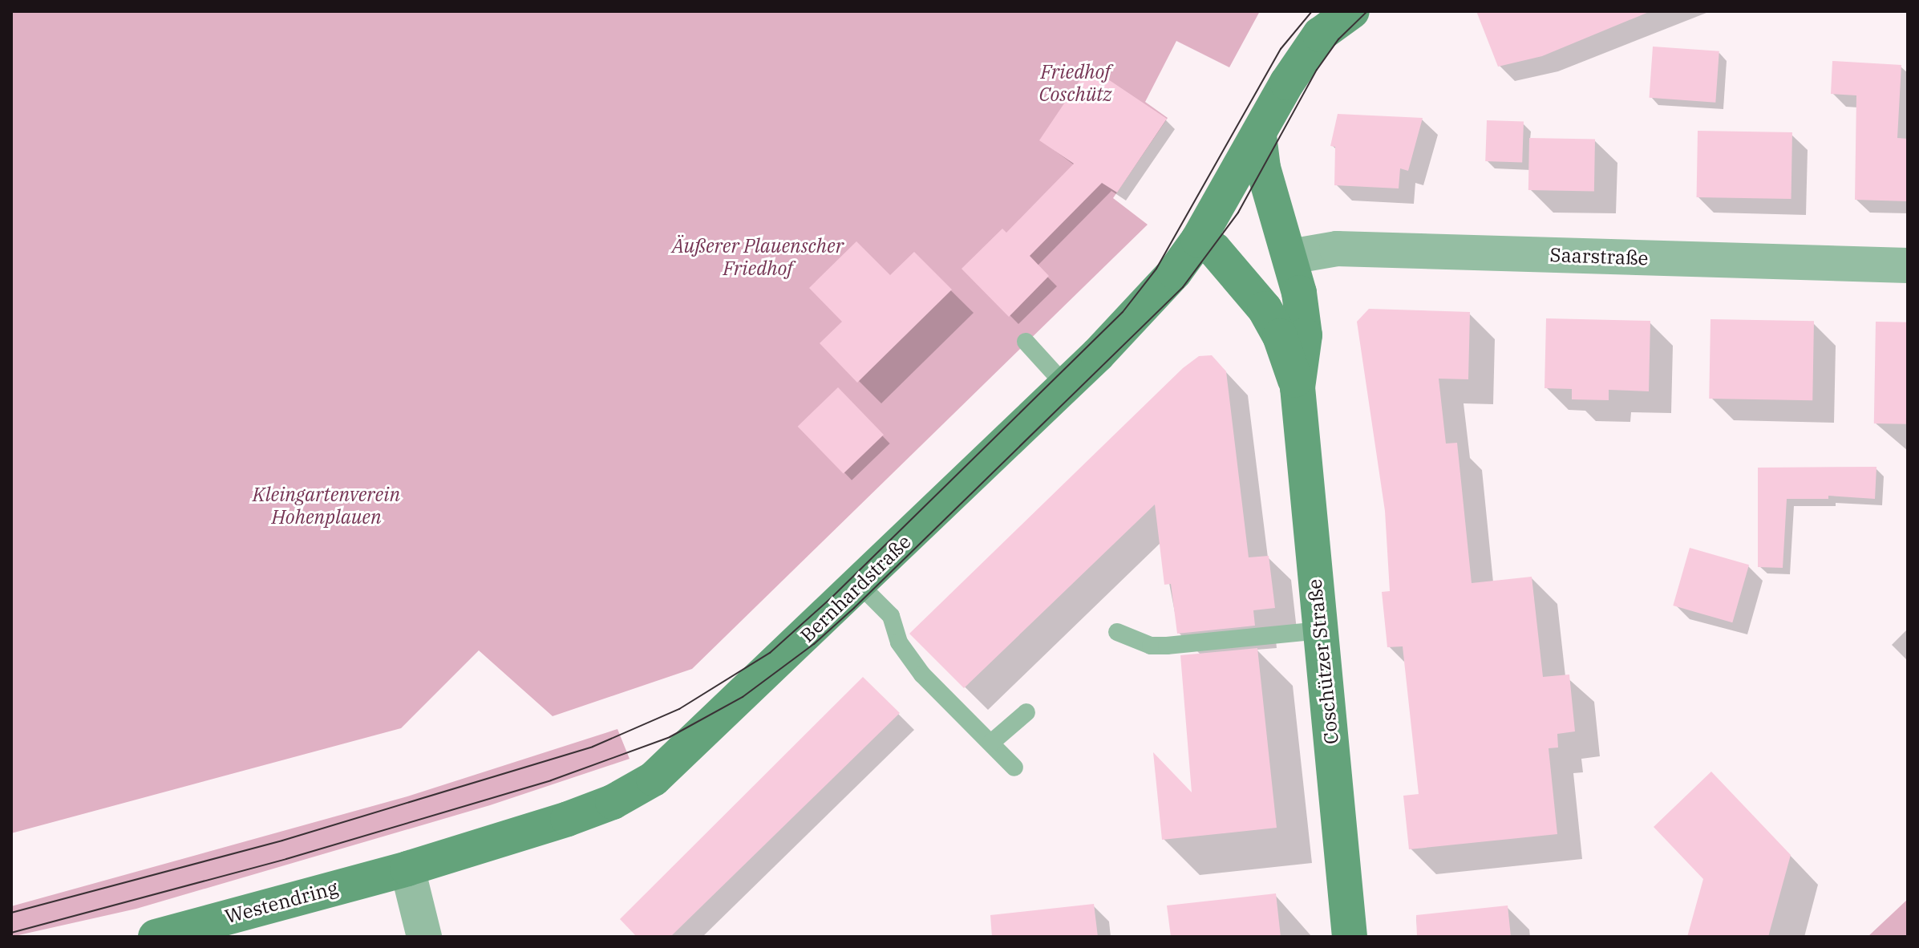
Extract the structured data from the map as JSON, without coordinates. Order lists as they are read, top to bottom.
{
  "streets": {
    "street": [
      "Saarstraße",
      "Bernhardstraße",
      "Coschützer Straße",
      "Westendring"
    ]
  },
  "crossings": [
    ["Saarstraße", "Coschützer Straße"],
    ["Bernhardstraße", "Coschützer Straße"],
    ["Bernhardstraße", "Westendring"]
  ],
  "parks": ["Friedhof Coschütz", "Äußerer Plauenscher Friedhof", "Kleingartenverein Hohenplauen"]
}
